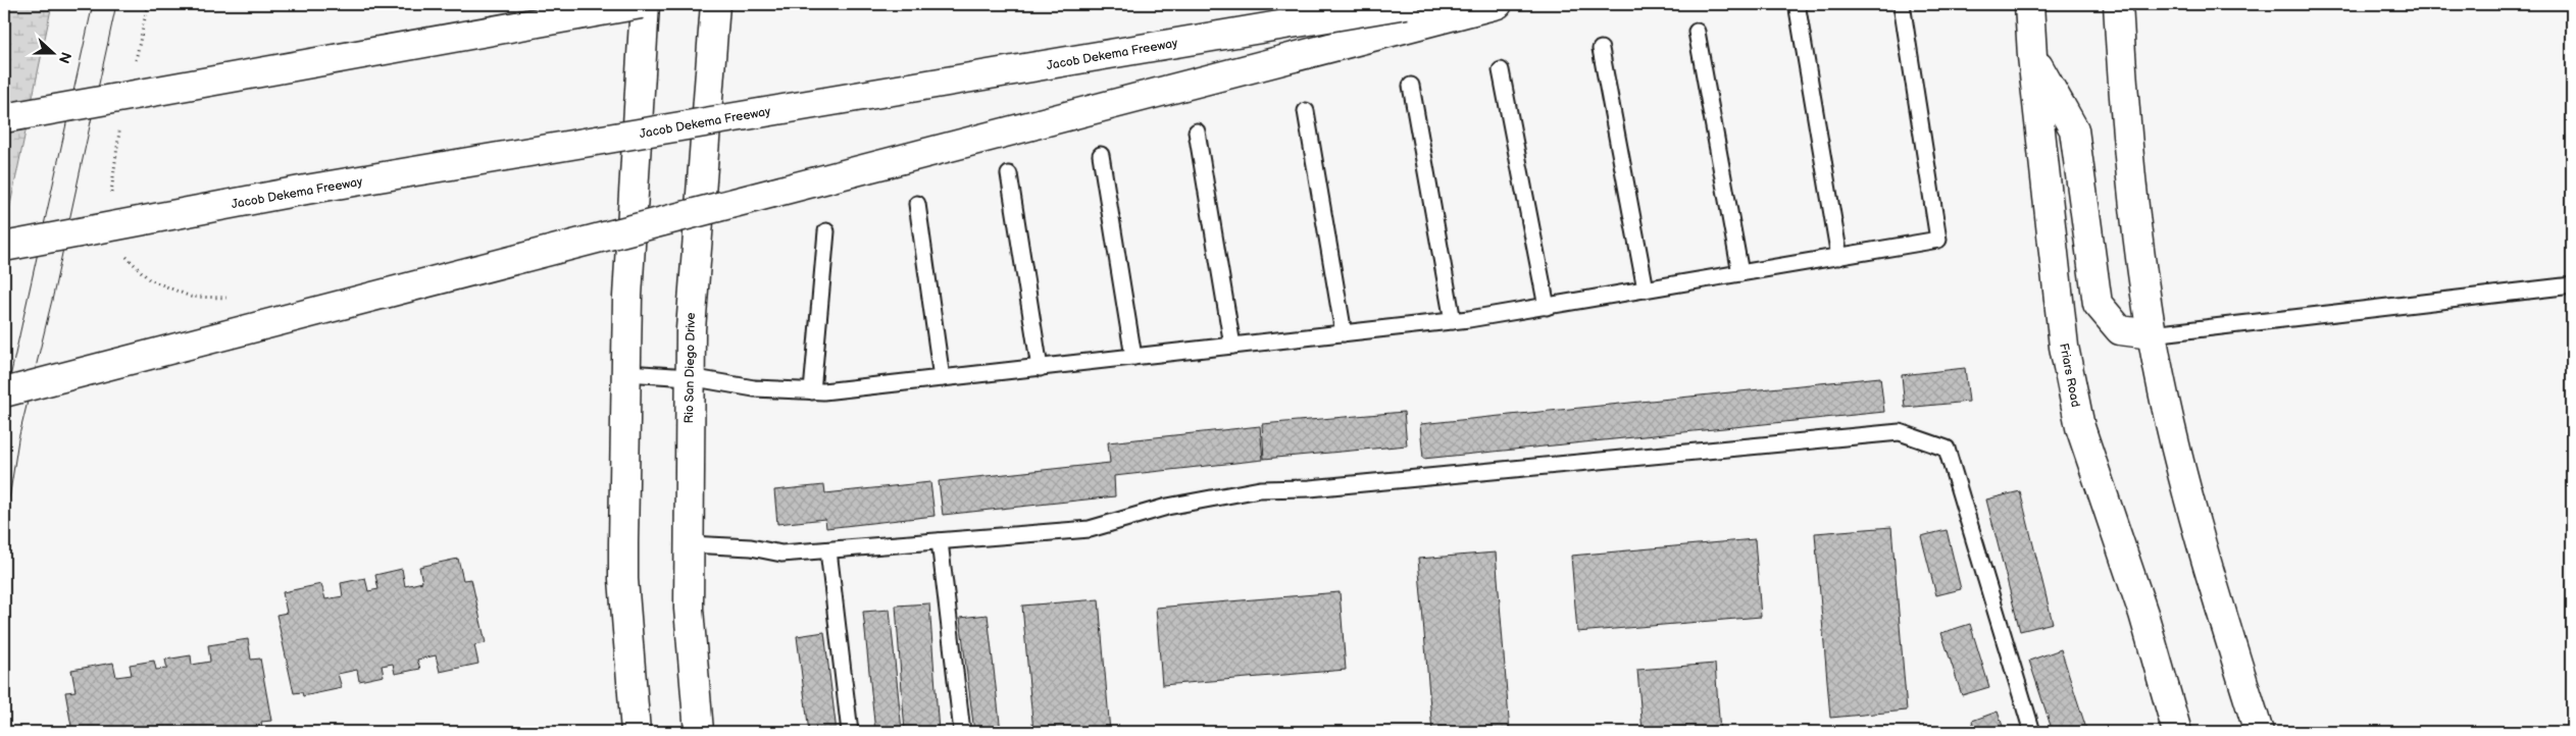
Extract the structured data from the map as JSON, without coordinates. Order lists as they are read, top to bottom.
{
  "streets": {
    "main road": ["Jacob Dekema Freeway", "Rio San Diego Drive", "Friars Road"]
  },
  "north": "right"
}
